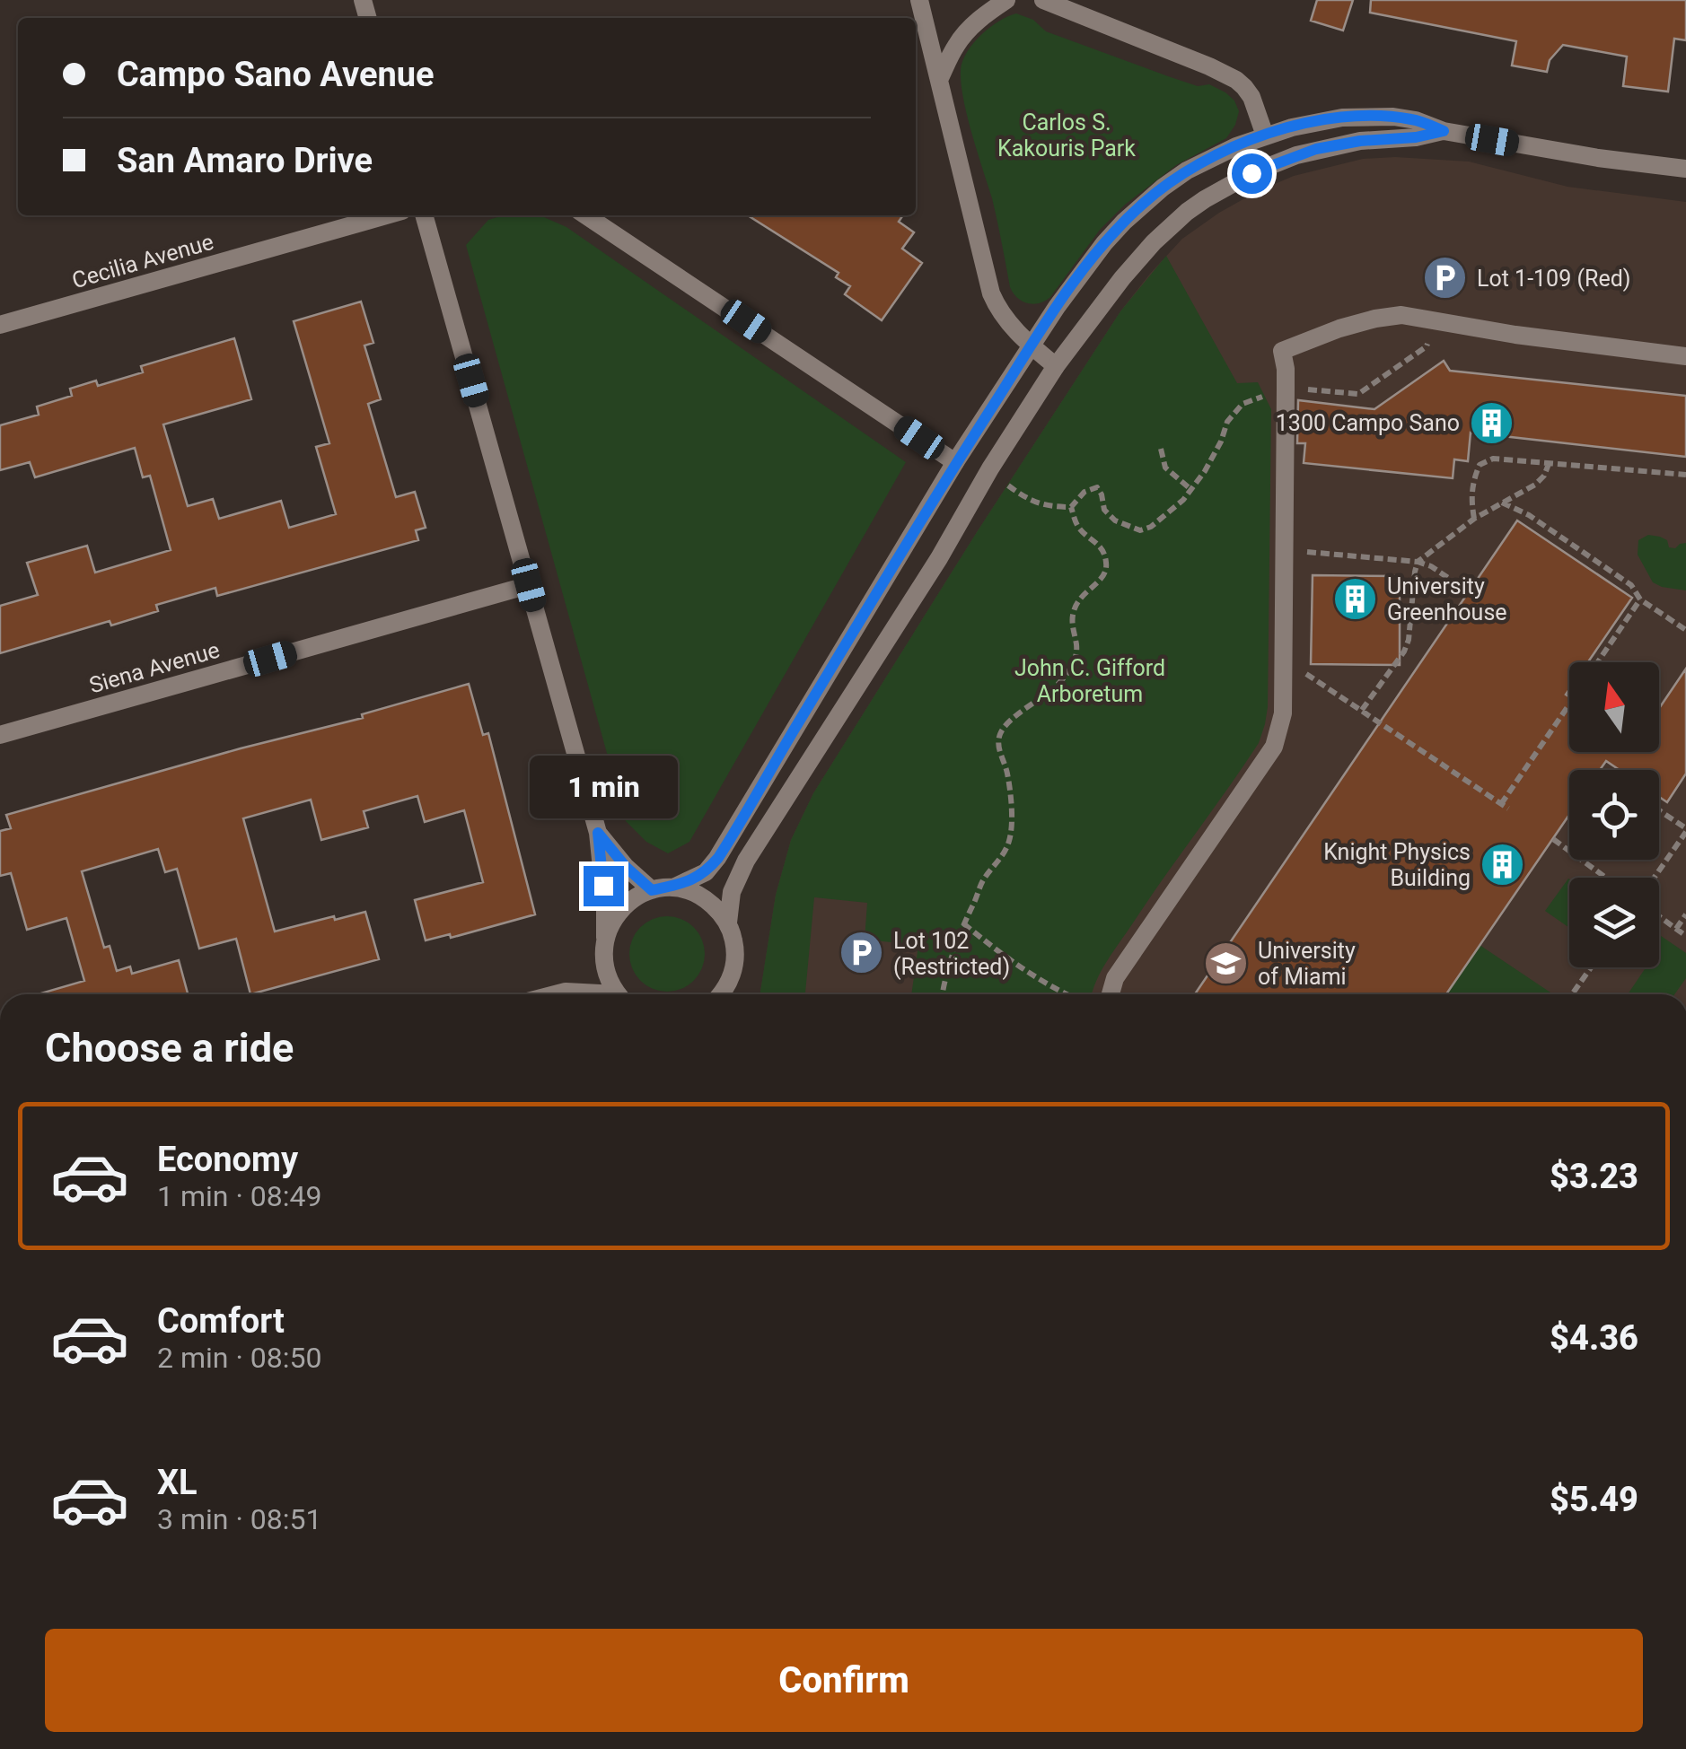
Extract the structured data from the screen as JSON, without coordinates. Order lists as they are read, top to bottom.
{
  "streets": {
    "street": ["Cecilia Avenue", "Siena Avenue"]
  },
  "parks": ["Carlos S. Kakouris Park", "John C. Gifford Arboretum"],
  "places": {
    "parking": ["Lot 1-109 (Red)", "Lot 102 (Restricted)"],
    "building": ["1300 Campo Sano", "University Greenhouse", "Knight Physics Building"],
    "school or university": ["University of Miami"]
  },
  "north": "top",
  "page": {
    "banner": ["Campo Sano Avenue", "San Amaro Drive"],
    "bubble": "1 min",
    "heading": "Choose a ride",
    "list": [
      {
        "name": "Economy",
        "note": "1 min · 08:49",
        "value": "$3.23"
      },
      {
        "name": "Comfort",
        "note": "2 min · 08:50",
        "value": "$4.36"
      },
      {
        "name": "XL",
        "note": "3 min · 08:51",
        "value": "$5.49"
      }
    ],
    "buttons": "Confirm"
  }
}
